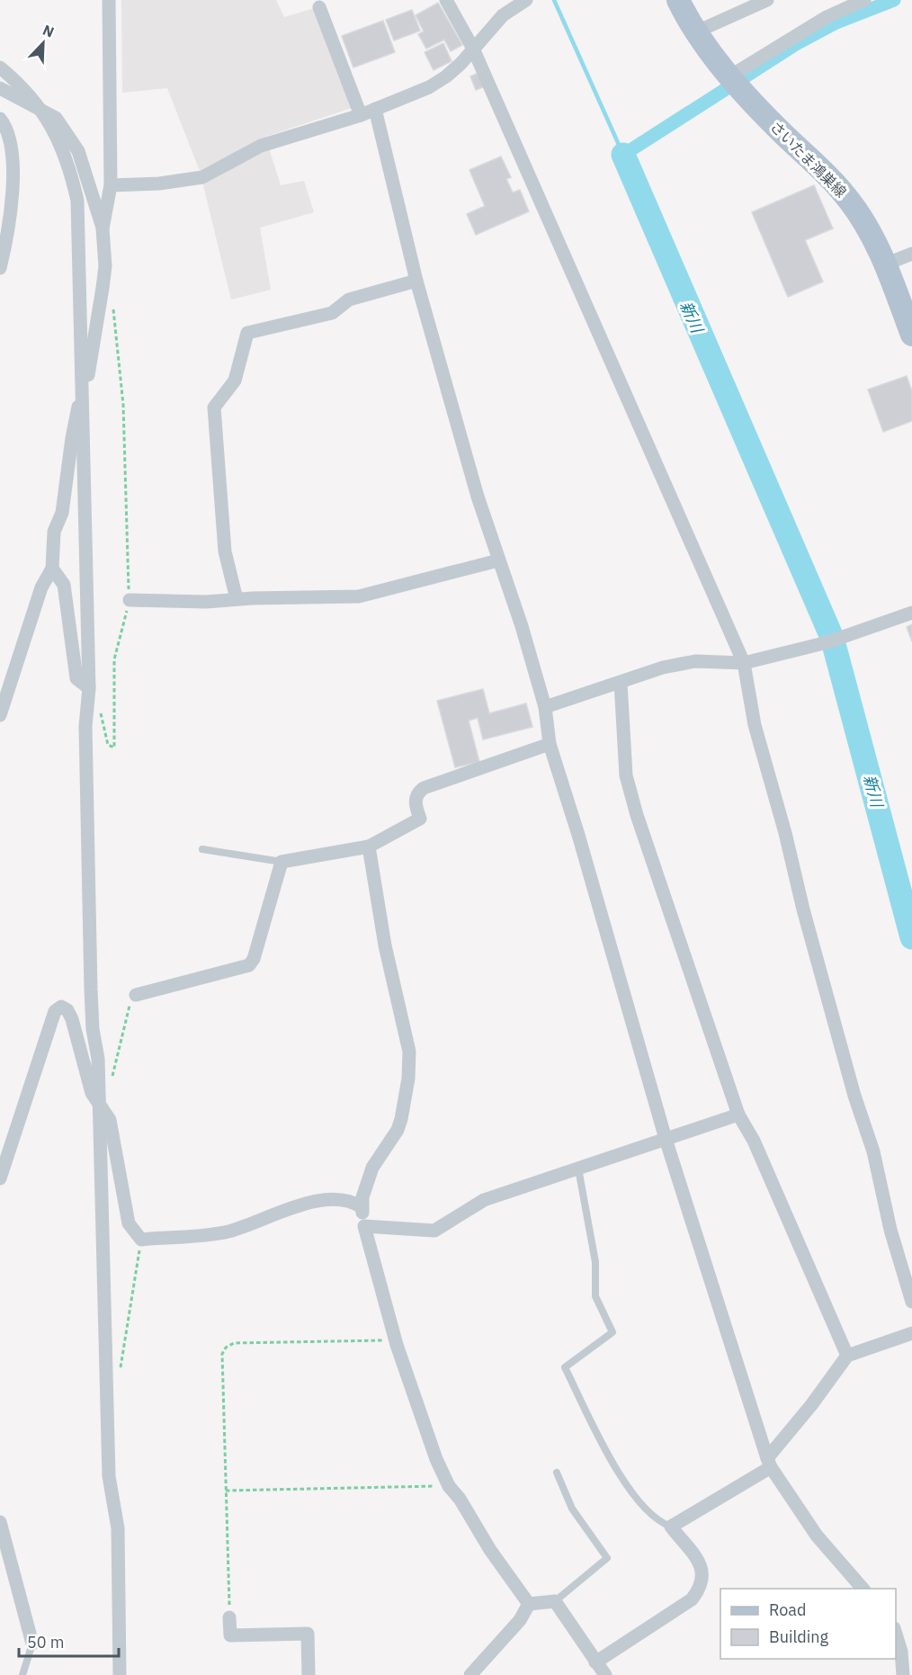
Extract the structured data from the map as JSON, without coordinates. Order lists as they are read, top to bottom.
{
  "streets": {
    "main road": ["さいたま鴻巣線"]
  },
  "water": ["新川"],
  "legend": ["Road", "Building"],
  "scale_bar": "50 m",
  "north": "top right"
}
